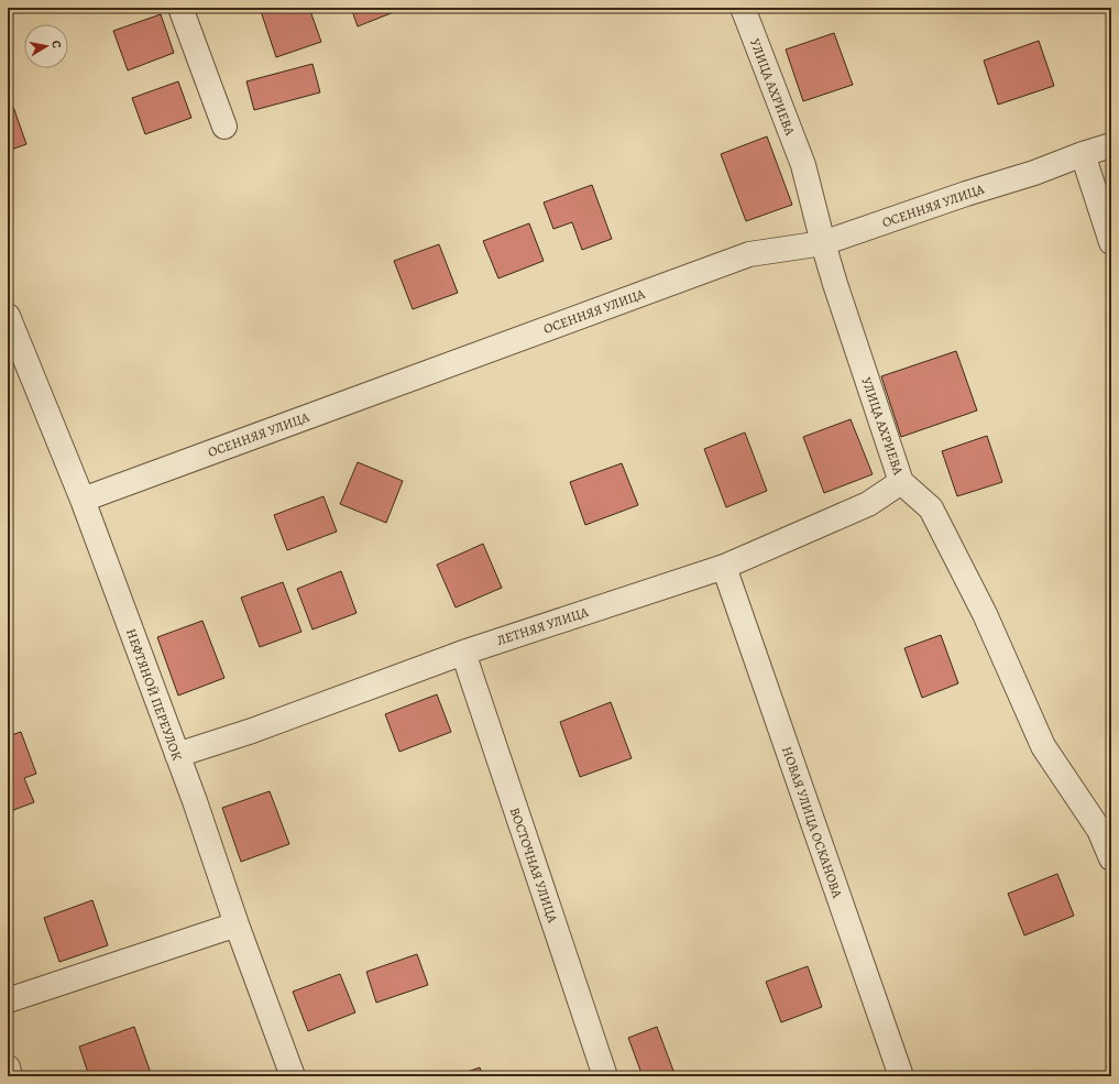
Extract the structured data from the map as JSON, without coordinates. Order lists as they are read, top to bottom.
{
  "streets": {
    "street": [
      "УЛИЦА АХРИЕВА",
      "ОСЕННЯЯ УЛИЦА",
      "ЛЕТНЯЯ УЛИЦА",
      "НЕФТЯНОЙ ПЕРЕУЛОК",
      "НОВАЯ УЛИЦА ОСКАНОВА",
      "ВОСТОЧНАЯ УЛИЦА"
    ]
  },
  "crossings": [
    ["УЛИЦА АХРИЕВА", "ОСЕННЯЯ УЛИЦА"],
    ["УЛИЦА АХРИЕВА", "ЛЕТНЯЯ УЛИЦА"],
    ["ОСЕННЯЯ УЛИЦА", "НЕФТЯНОЙ ПЕРЕУЛОК"],
    ["ЛЕТНЯЯ УЛИЦА", "НЕФТЯНОЙ ПЕРЕУЛОК"],
    ["ЛЕТНЯЯ УЛИЦА", "НОВАЯ УЛИЦА ОСКАНОВА"],
    ["ЛЕТНЯЯ УЛИЦА", "ВОСТОЧНАЯ УЛИЦА"]
  ],
  "north": "right"
}
